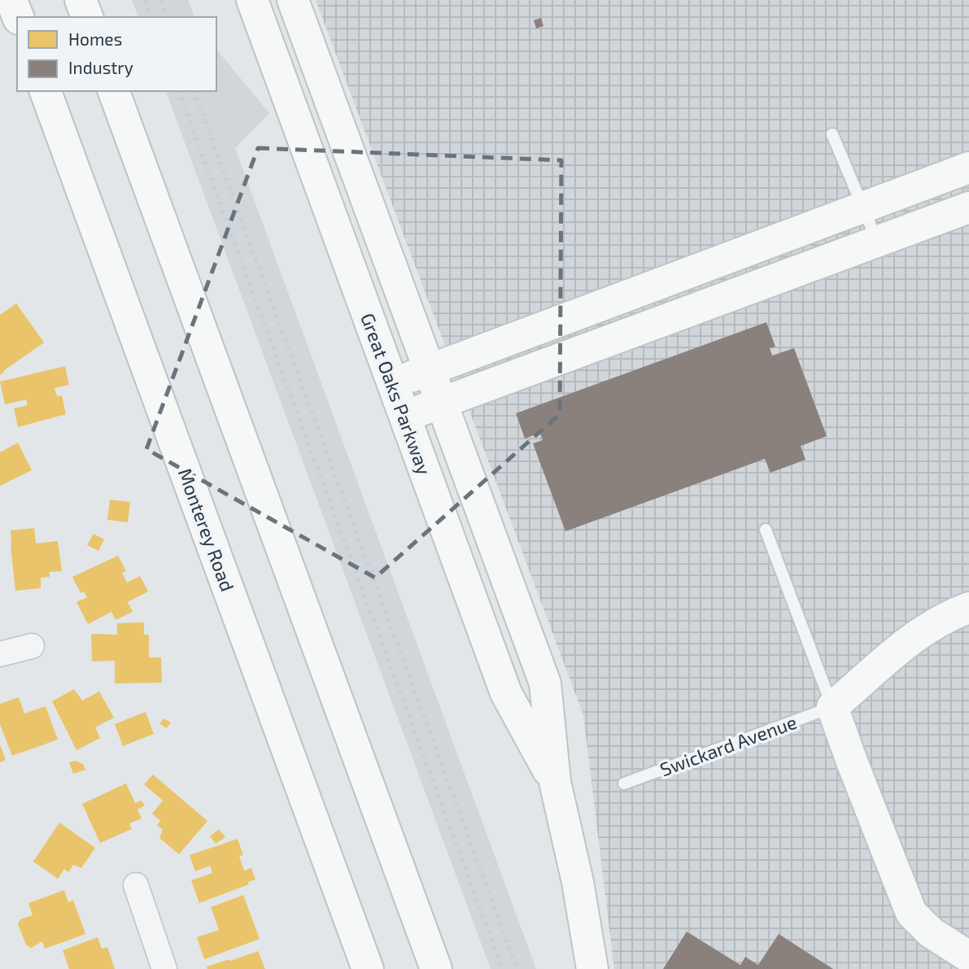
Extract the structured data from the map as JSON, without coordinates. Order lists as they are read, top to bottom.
{
  "streets": {
    "main road": ["Great Oaks Parkway", "Monterey Road"],
    "lane": ["Swickard Avenue"]
  },
  "legend": ["Homes", "Industry"]
}
